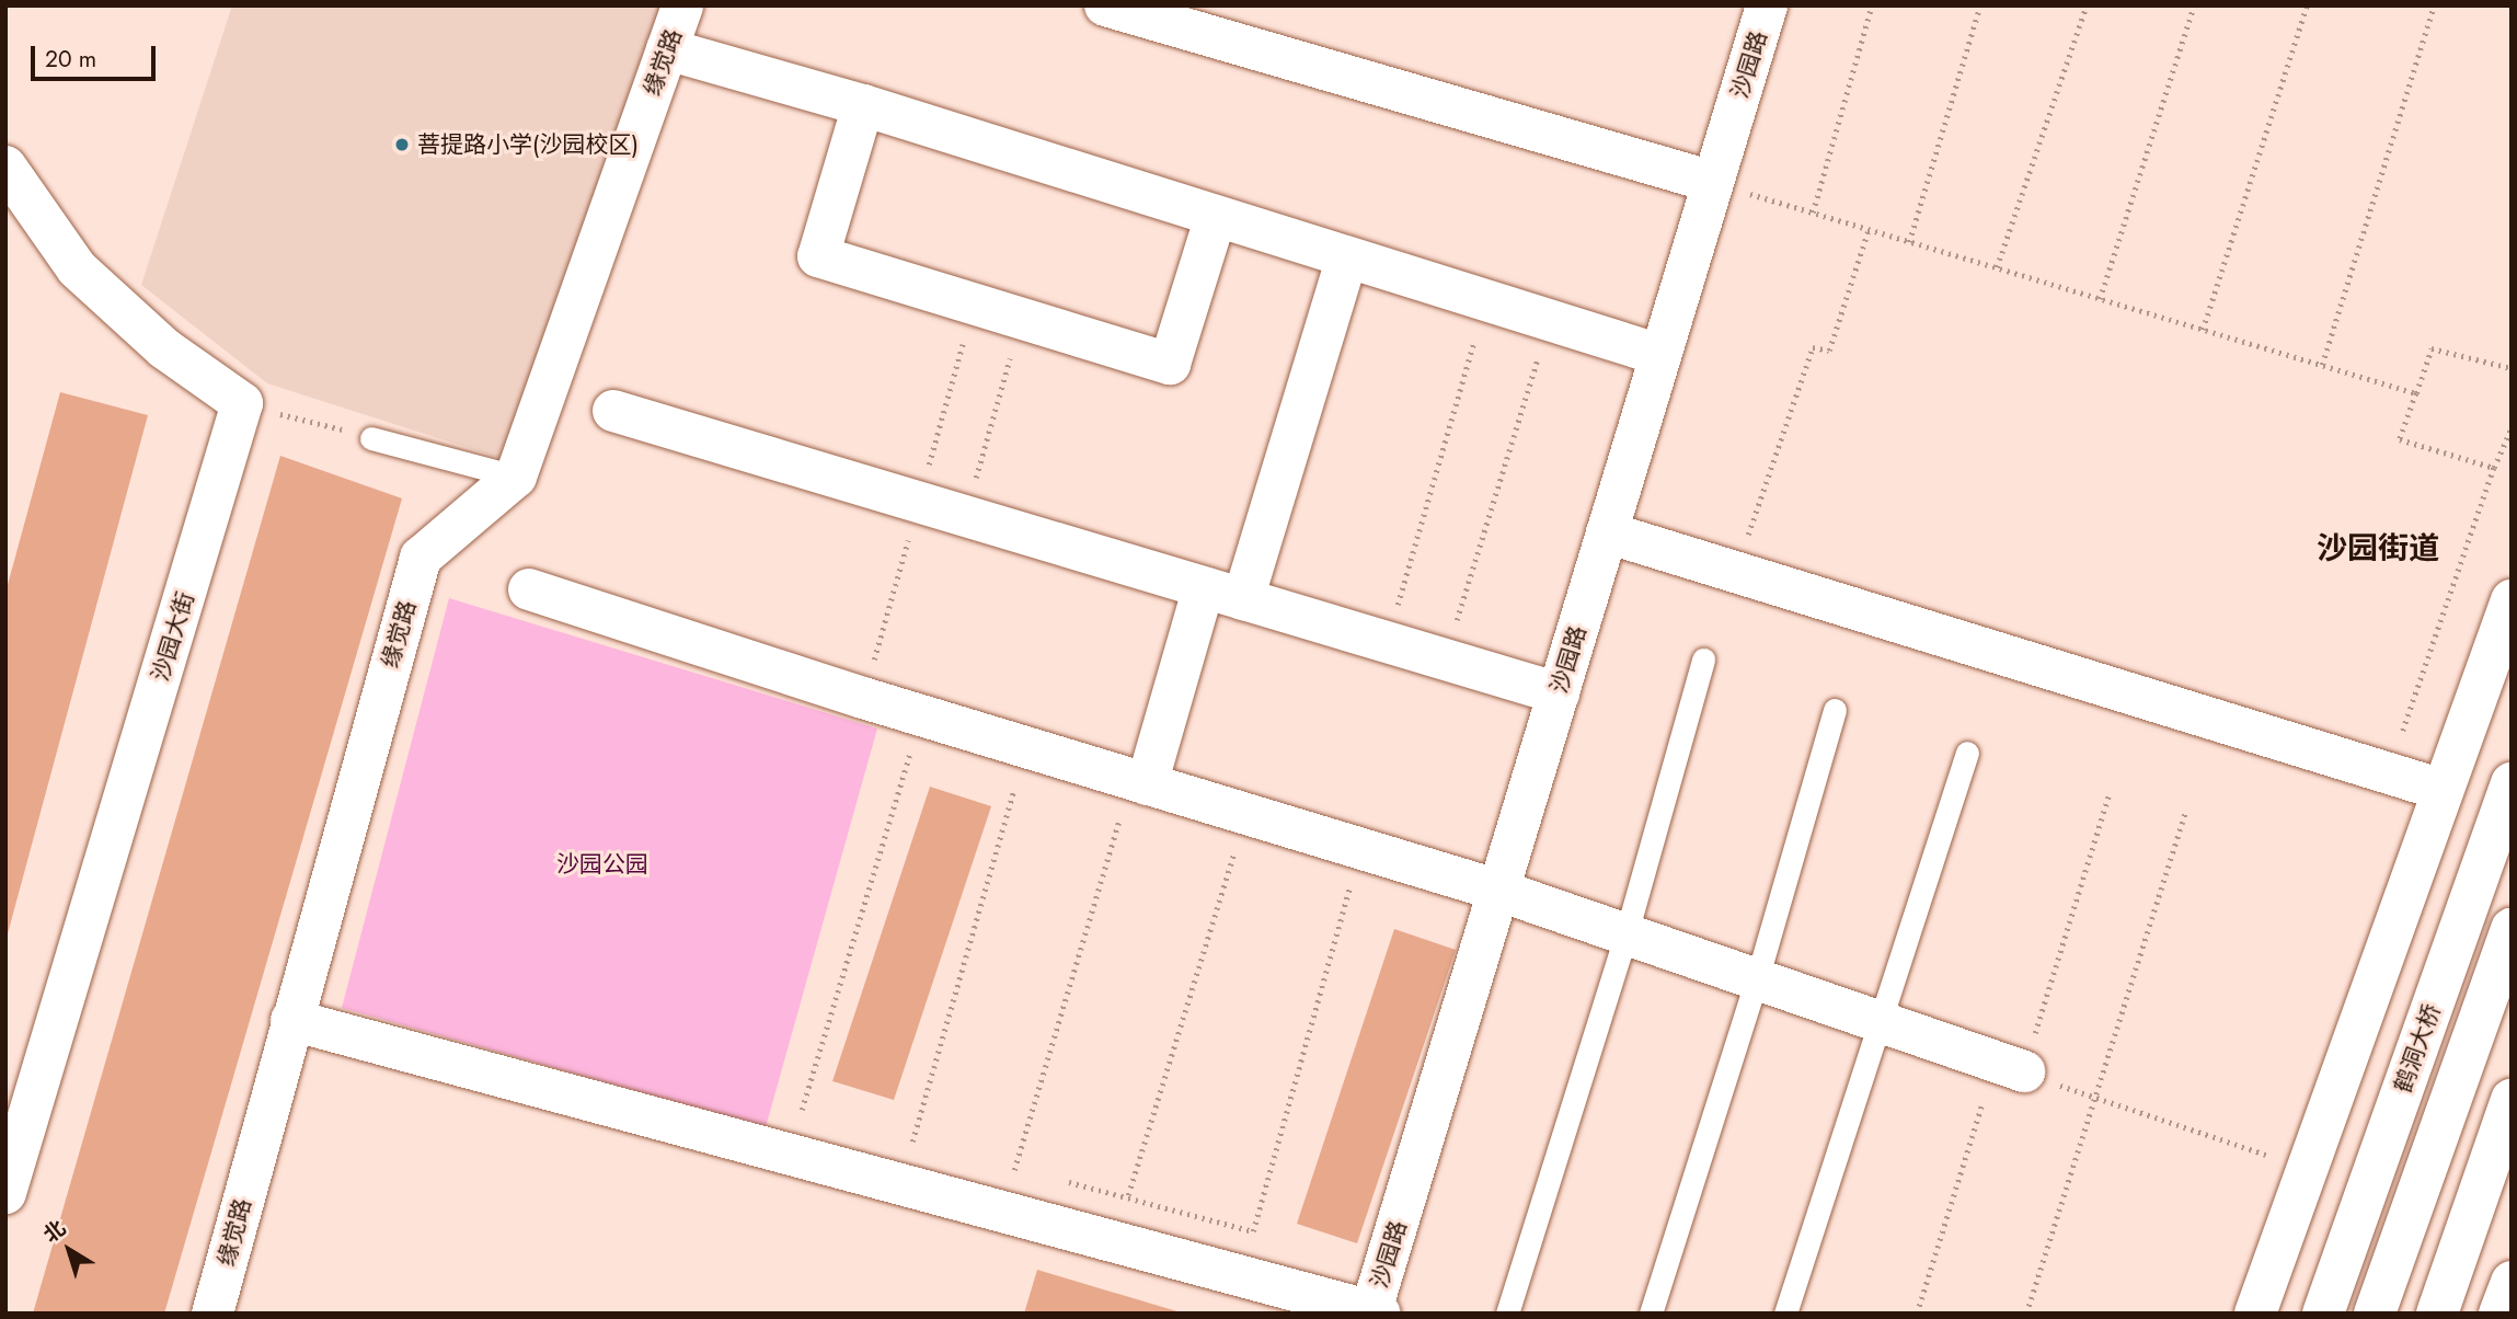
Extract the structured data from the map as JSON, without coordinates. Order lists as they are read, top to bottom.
{
  "streets": {
    "street": [
      "缘觉路",
      "沙园路",
      "沙园大街",
      "鹤洞大桥"
    ]
  },
  "districts": ["沙园街道"],
  "parks": ["沙园公园"],
  "places": ["菩提路小学(沙园校区)"],
  "scale_bar": "20 m",
  "north": "top left"
}
